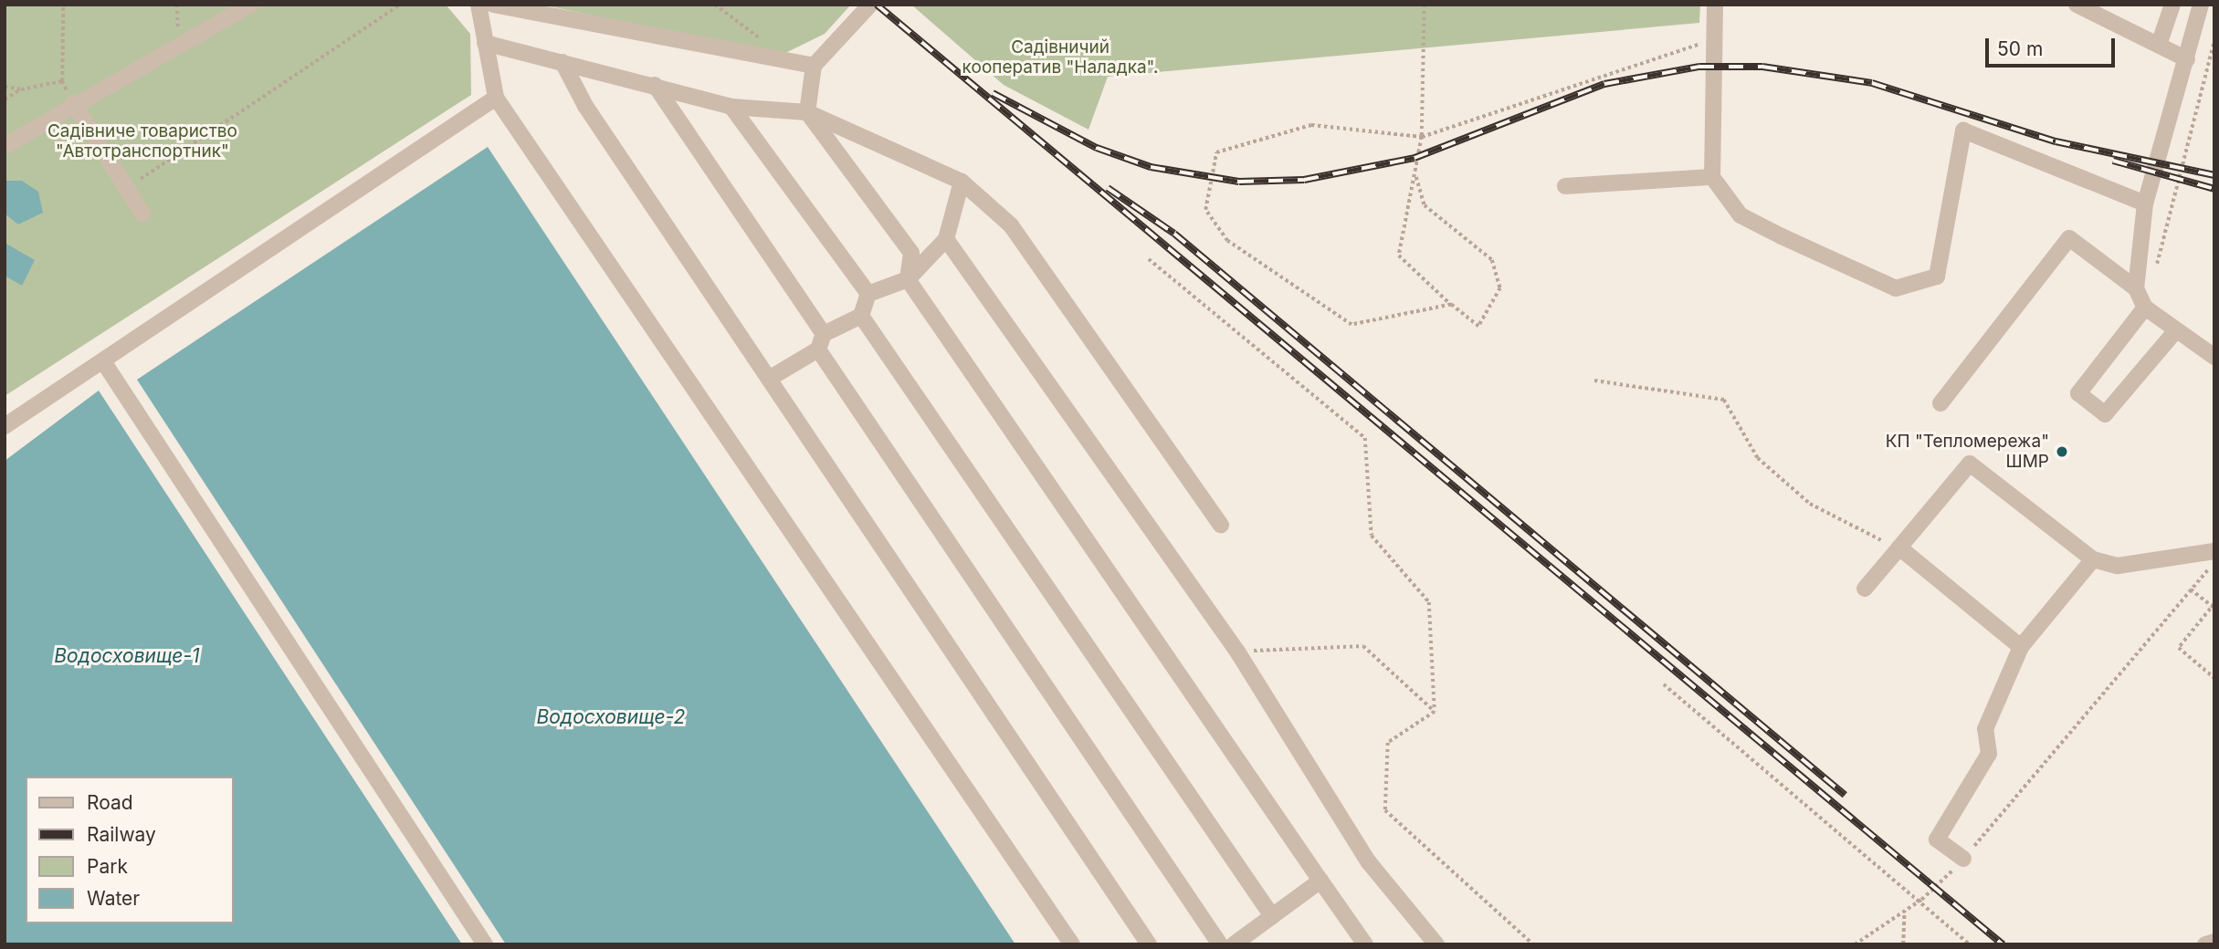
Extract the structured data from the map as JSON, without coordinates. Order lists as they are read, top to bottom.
{
  "water": ["Водосховище-1", "Водосховище-2"],
  "parks": ["Садівничий кооператив \"Наладка\".", "Садівниче товариство \"Автотранспортник\""],
  "places": ["КП \"Тепломережа\" ШМР"],
  "legend": [
    "Road",
    "Railway",
    "Park",
    "Water"
  ],
  "scale_bar": "50 m"
}
